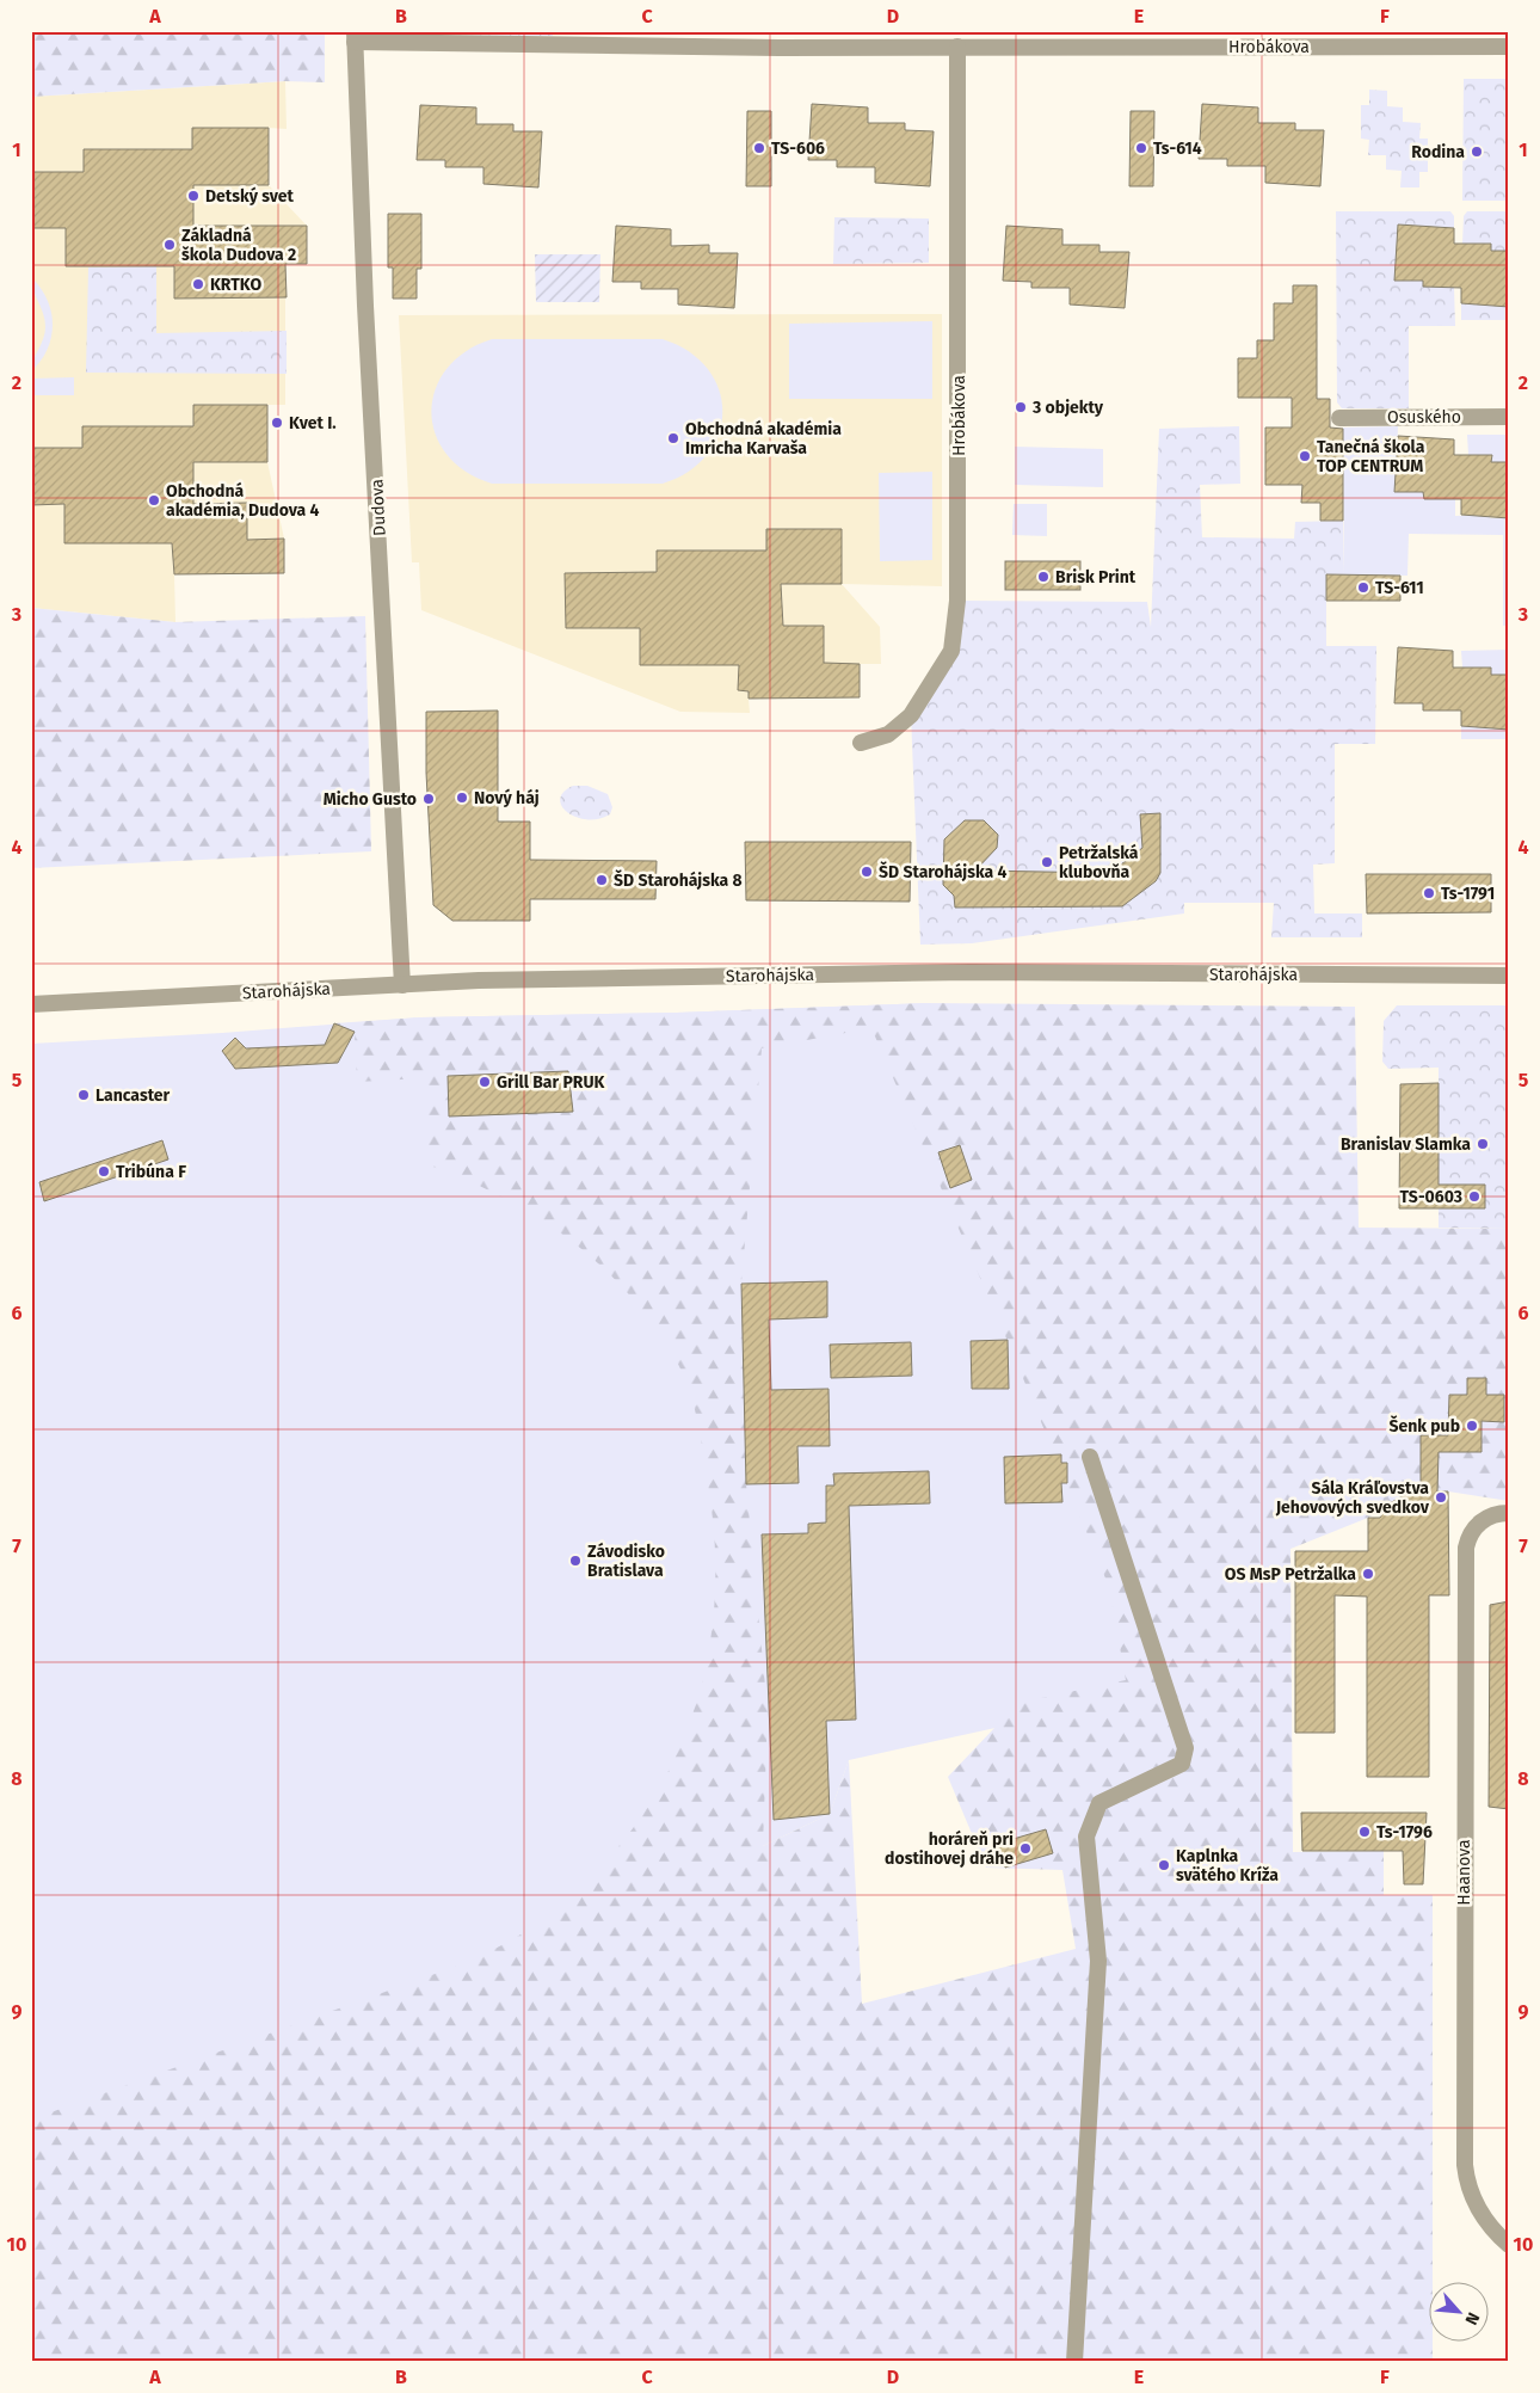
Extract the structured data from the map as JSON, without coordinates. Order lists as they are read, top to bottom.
{
  "streets": {
    "street": [
      "Hrobákova",
      "Osuského",
      "Dudova",
      "Starohájska",
      "Haanova"
    ]
  },
  "crossings": [
    ["Hrobákova", "Dudova"],
    ["Dudova", "Starohájska"]
  ],
  "places": [
    "TS-606",
    "Ts-614",
    "Rodina",
    "Detský svet",
    "Základná škola Dudova 2",
    "KRTKO",
    "3 objekty",
    "Kvet I.",
    "Obchodná akadémia Imricha Karvaša",
    "Tanečná škola TOP CENTRUM",
    "Obchodná akadémia, Dudova 4",
    "Brisk Print",
    "TS-611",
    "Nový háj",
    "Micho Gusto",
    "Petržalská klubovňa",
    "ŠD Starohájska 4",
    "ŠD Starohájska 8",
    "Ts-1791",
    "Grill Bar PRUK",
    "Lancaster",
    "Branislav Slamka",
    "Tribúna F",
    "TS-0603",
    "Šenk pub",
    "Sála Kráľovstva Jehovových svedkov",
    "Závodisko Bratislava",
    "OS MsP Petržalka",
    "Ts-1796",
    "horáreň pri dostihovej dráhe",
    "Kaplnka svätého Kríža"
  ],
  "north": "bottom right",
  "grid": {
    "columns": [
      "A",
      "B",
      "C",
      "D",
      "E",
      "F"
    ],
    "rows": [
      "1",
      "2",
      "3",
      "4",
      "5",
      "6",
      "7",
      "8",
      "9",
      "10"
    ]
  }
}
